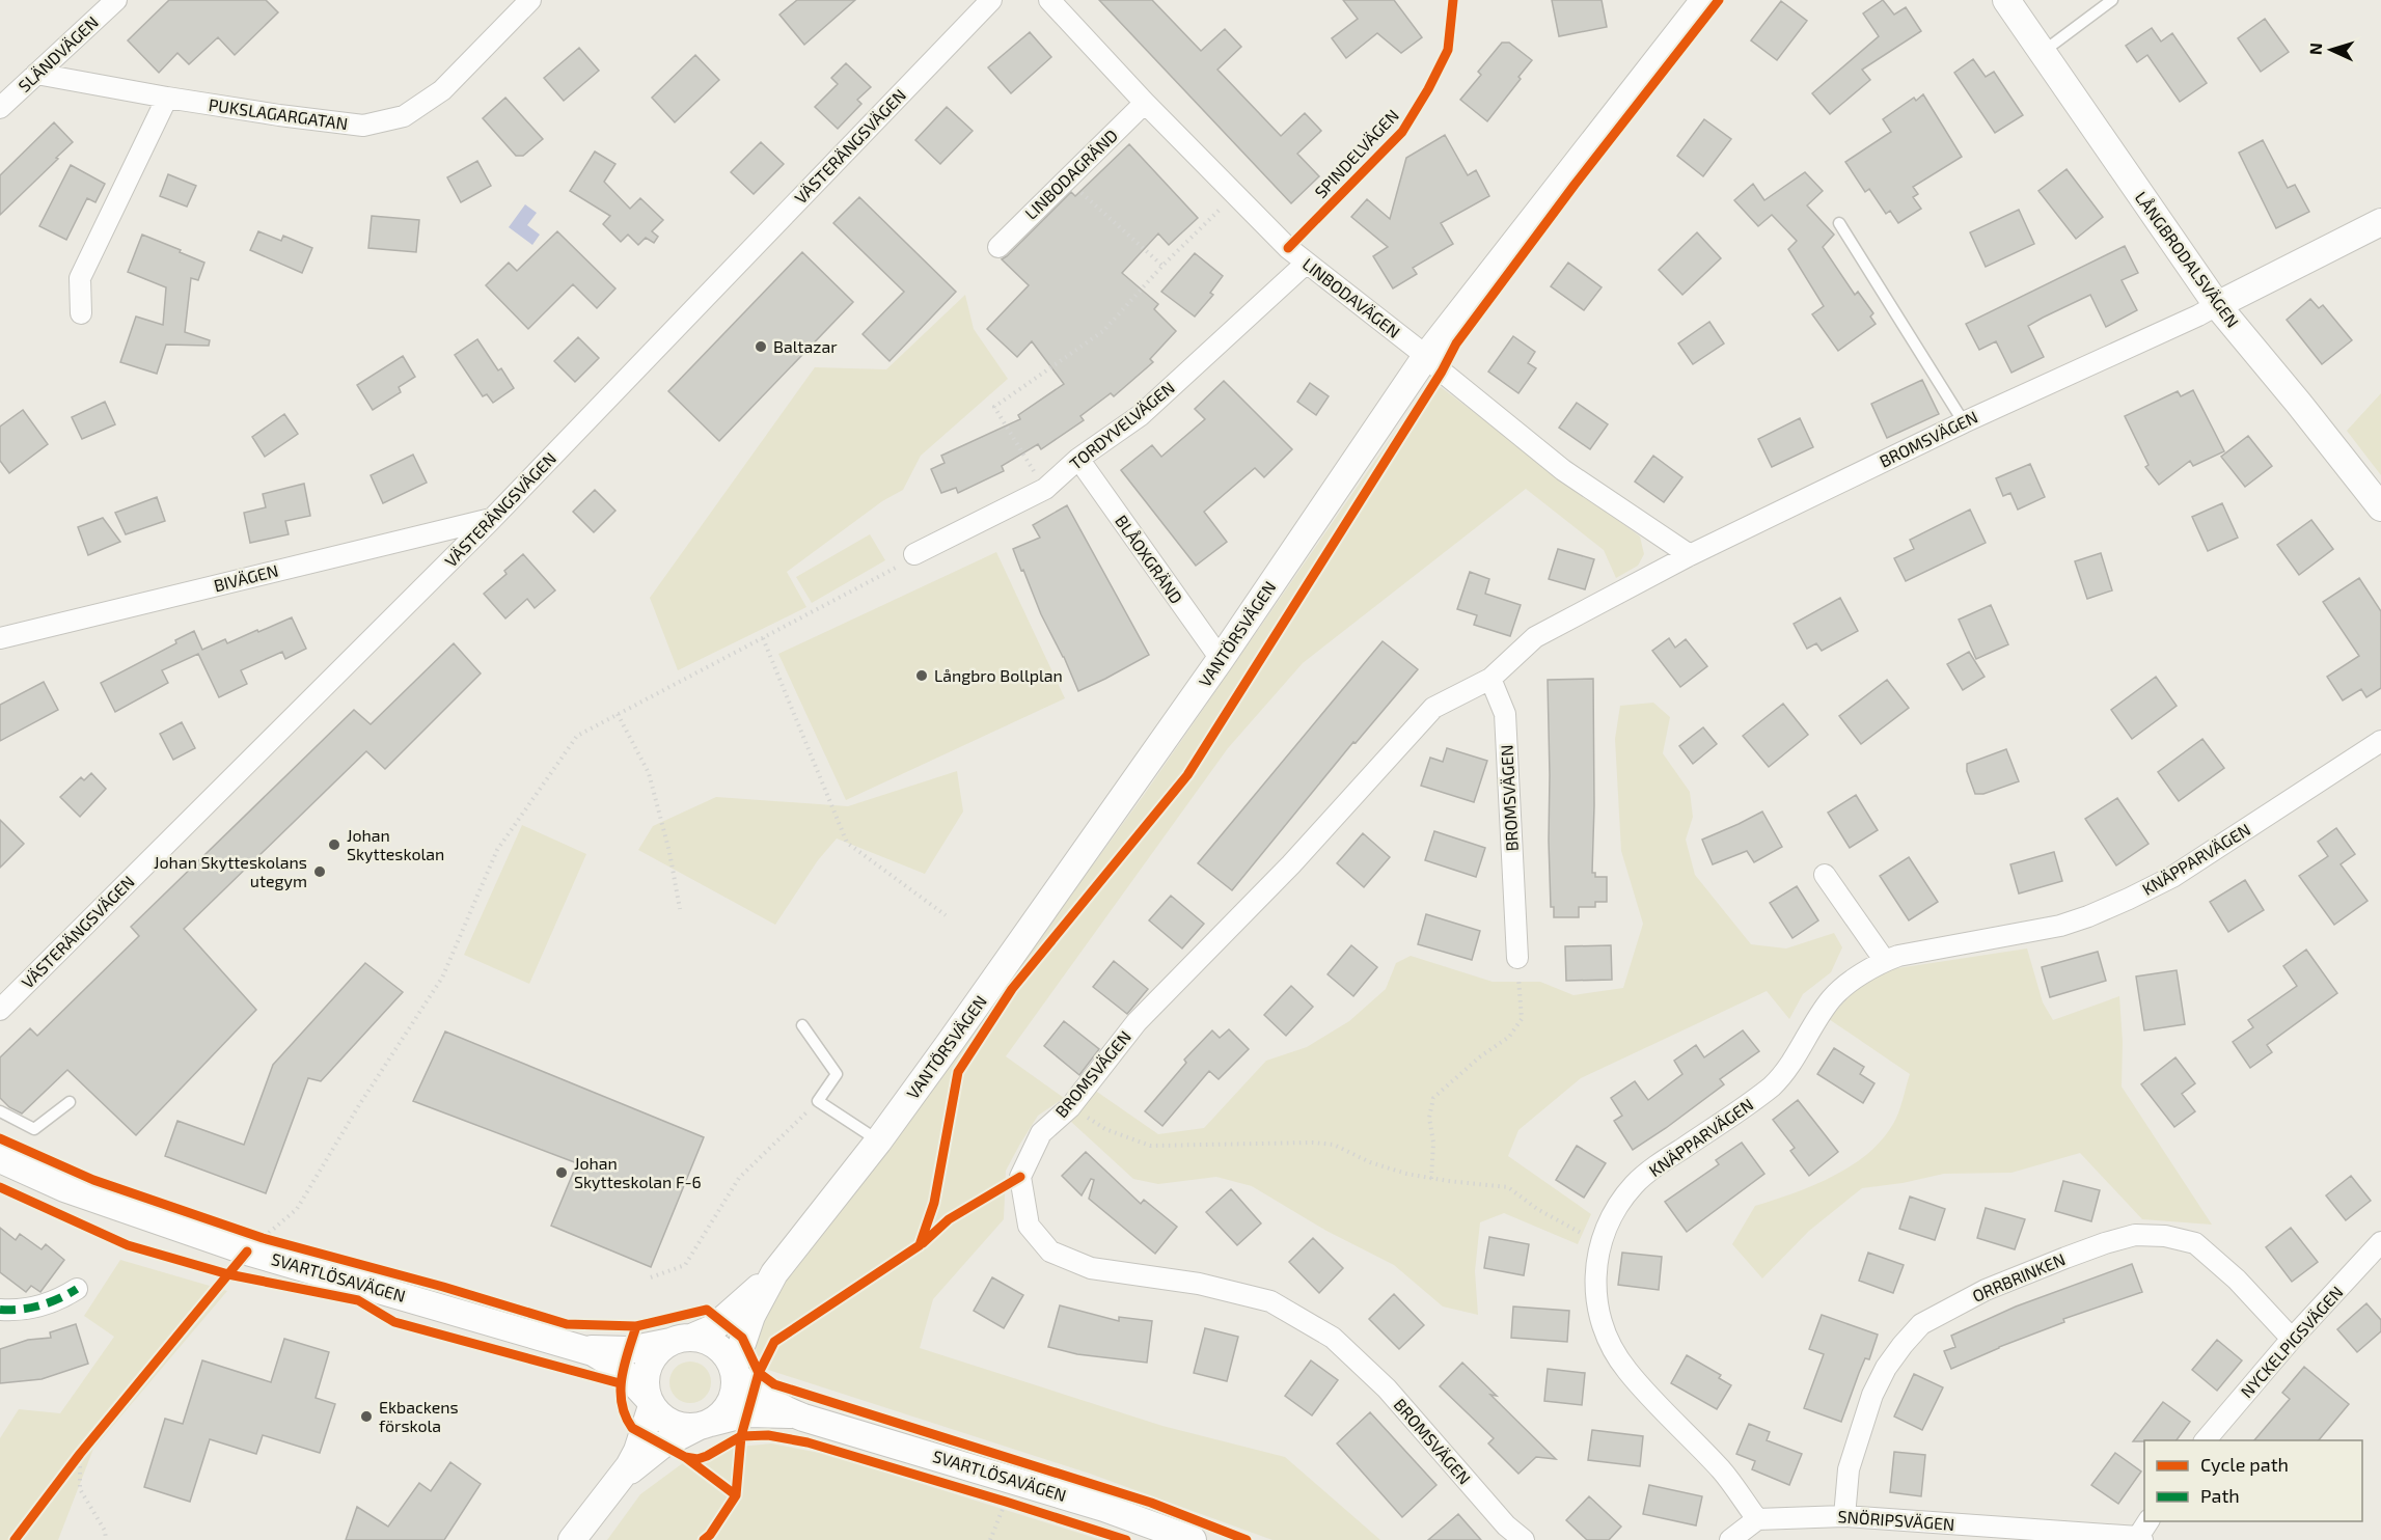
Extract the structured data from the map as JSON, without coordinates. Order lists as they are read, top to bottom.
{
  "streets": {
    "street": [
      "SLÄNDVÄGEN",
      "PUKSLAGARGATAN",
      "VÄSTERÄNGSVÄGEN",
      "LINBODAGRÄND",
      "LÅNGBRODALSVÄGEN",
      "LINBODAVÄGEN",
      "TORDYVELVÄGEN",
      "BROMSVÄGEN",
      "BLÅOXGRÄND",
      "BIVÄGEN",
      "VANTÖRSVÄGEN",
      "KNÄPPARVÄGEN",
      "SVARTLÖSAVÄGEN",
      "ORRBRINKEN",
      "NYCKELPIGSVÄGEN",
      "SNÖRIPSVÄGEN"
    ],
    "cycle path": ["SPINDELVÄGEN"]
  },
  "crossings": [
    ["SLÄNDVÄGEN", "PUKSLAGARGATAN"],
    ["VÄSTERÄNGSVÄGEN", "BIVÄGEN"],
    ["LINBODAGRÄND", "LINBODAVÄGEN"],
    ["LÅNGBRODALSVÄGEN", "BROMSVÄGEN"],
    ["LINBODAVÄGEN", "TORDYVELVÄGEN"],
    ["LINBODAVÄGEN", "BROMSVÄGEN"],
    ["LINBODAVÄGEN", "VANTÖRSVÄGEN"],
    ["TORDYVELVÄGEN", "BLÅOXGRÄND"],
    ["BLÅOXGRÄND", "VANTÖRSVÄGEN"],
    ["VANTÖRSVÄGEN", "SVARTLÖSAVÄGEN"],
    ["KNÄPPARVÄGEN", "SNÖRIPSVÄGEN"],
    ["ORRBRINKEN", "NYCKELPIGSVÄGEN"],
    ["ORRBRINKEN", "SNÖRIPSVÄGEN"]
  ],
  "places": [
    "Baltazar",
    "Långbro Bollplan",
    "Johan Skytteskolan",
    "Johan Skytteskolans utegym",
    "Johan Skytteskolan F-6",
    "Ekbackens förskola"
  ],
  "legend": ["Cycle path", "Path"],
  "north": "left"
}
